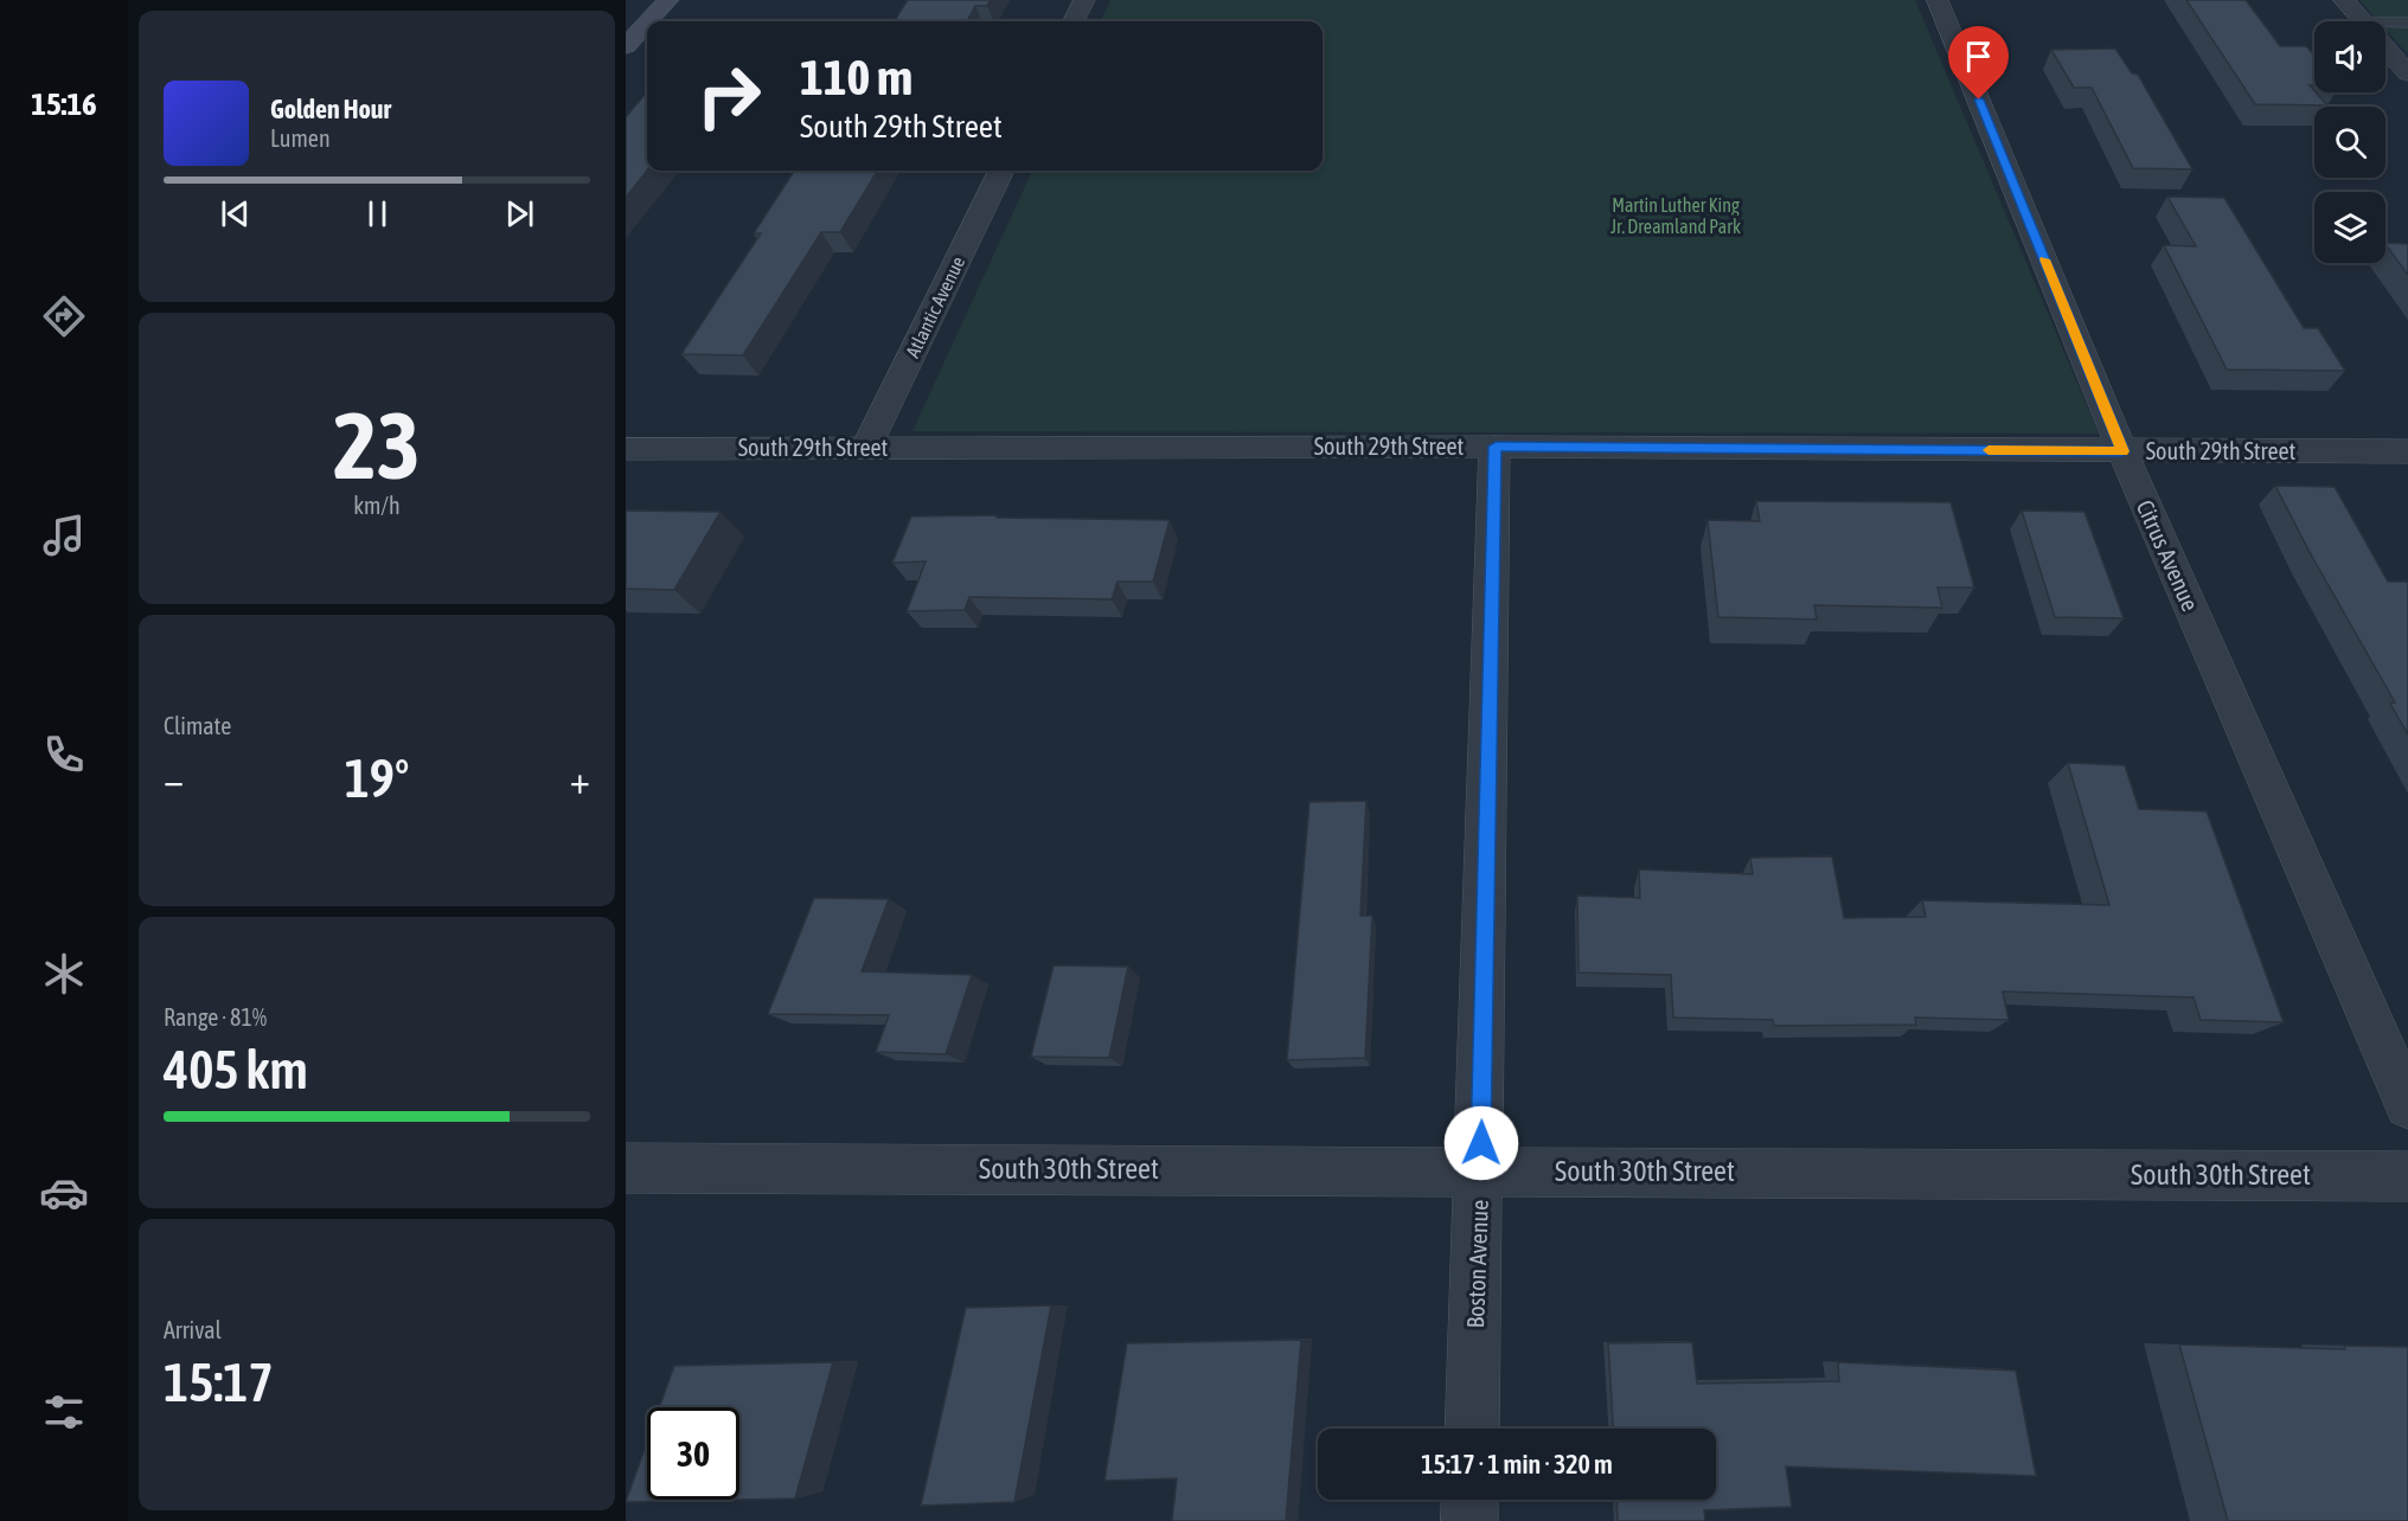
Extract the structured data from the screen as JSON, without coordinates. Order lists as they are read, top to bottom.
{
  "streets": {
    "street": [
      "Atlantic Avenue",
      "South 29th Street",
      "Citrus Avenue",
      "South 30th Street",
      "Boston Avenue"
    ]
  },
  "crossings": [
    ["Atlantic Avenue", "South 29th Street"],
    ["South 29th Street", "Citrus Avenue"],
    ["South 29th Street", "Boston Avenue"],
    ["South 30th Street", "Boston Avenue"]
  ],
  "parks": ["Martin Luther King Jr. Dreamland Park"],
  "page": {
    "tabs": "15:16",
    "turn": ["110 m", "South 29th Street"],
    "song": ["Golden Hour", "Lumen"],
    "tile": [
      ["23", "km/h"],
      "Climate",
      ["Range · 81%", "405 km"],
      ["Arrival", "15:17"]
    ],
    "heat": ["−", "19°", "+"],
    "limit": "30",
    "trip": "15:17 · 1 min · 320 m"
  }
}
